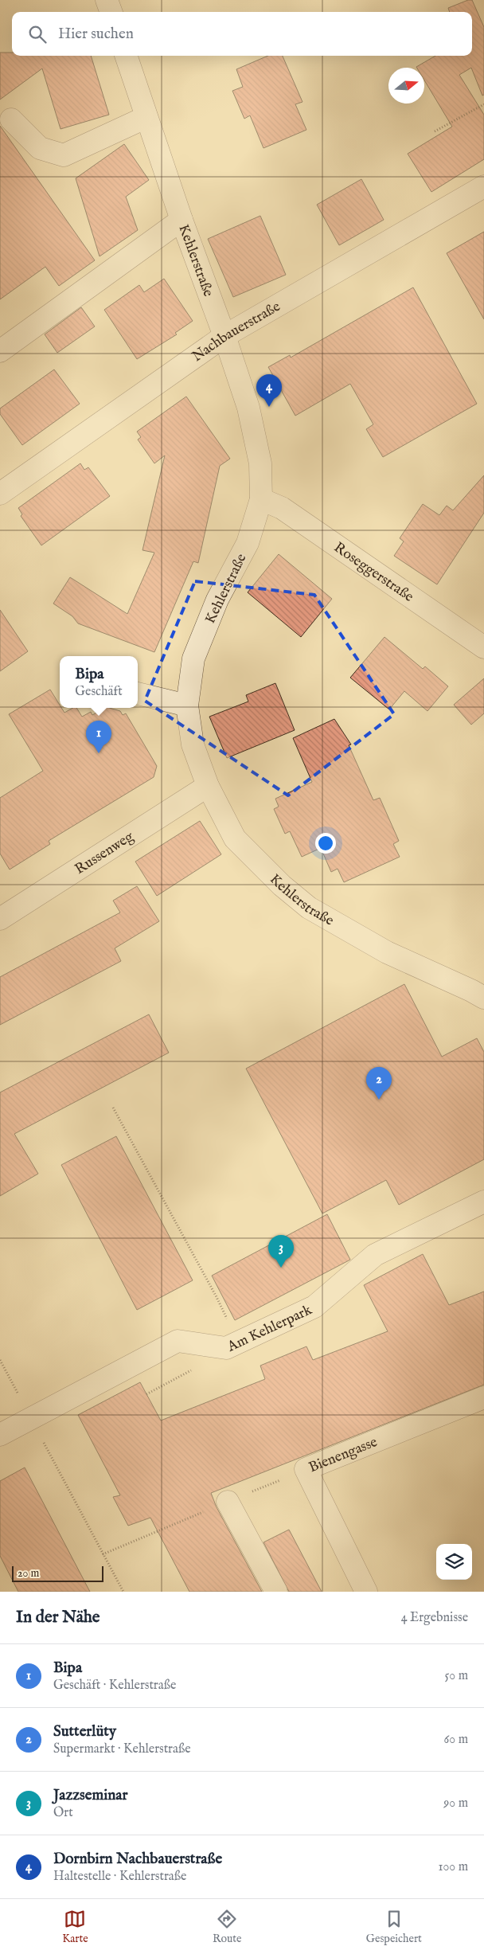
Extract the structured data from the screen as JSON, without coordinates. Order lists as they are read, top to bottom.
{
  "streets": {
    "street": [
      "Kehlerstraße",
      "Nachbauerstraße",
      "Roseggerstraße",
      "Russenweg",
      "Am Kehlerpark",
      "Bienengasse"
    ]
  },
  "crossings": [
    ["Kehlerstraße", "Nachbauerstraße"],
    ["Kehlerstraße", "Roseggerstraße"],
    ["Kehlerstraße", "Russenweg"]
  ],
  "scale_bar": "20 m",
  "north": "right",
  "page": {
    "search": "Hier suchen",
    "pins": [
      "4",
      "1",
      "2",
      "3"
    ],
    "popup": ["Bipa", "Geschäft"],
    "scale": "20 m",
    "heading": ["In der Nähe", "4 Ergebnisse"],
    "list": [
      {
        "mark": "1",
        "name": "Bipa",
        "note": "Geschäft · Kehlerstraße",
        "value": "50 m"
      },
      {
        "mark": "2",
        "name": "Sutterlüty",
        "note": "Supermarkt · Kehlerstraße",
        "value": "60 m"
      },
      {
        "mark": "3",
        "name": "Jazzseminar",
        "note": "Ort",
        "value": "90 m"
      },
      {
        "mark": "4",
        "name": "Dornbirn Nachbauerstraße",
        "note": "Haltestelle · Kehlerstraße",
        "value": "100 m"
      }
    ],
    "nav": ["Karte", "Route", "Gespeichert"]
  }
}
